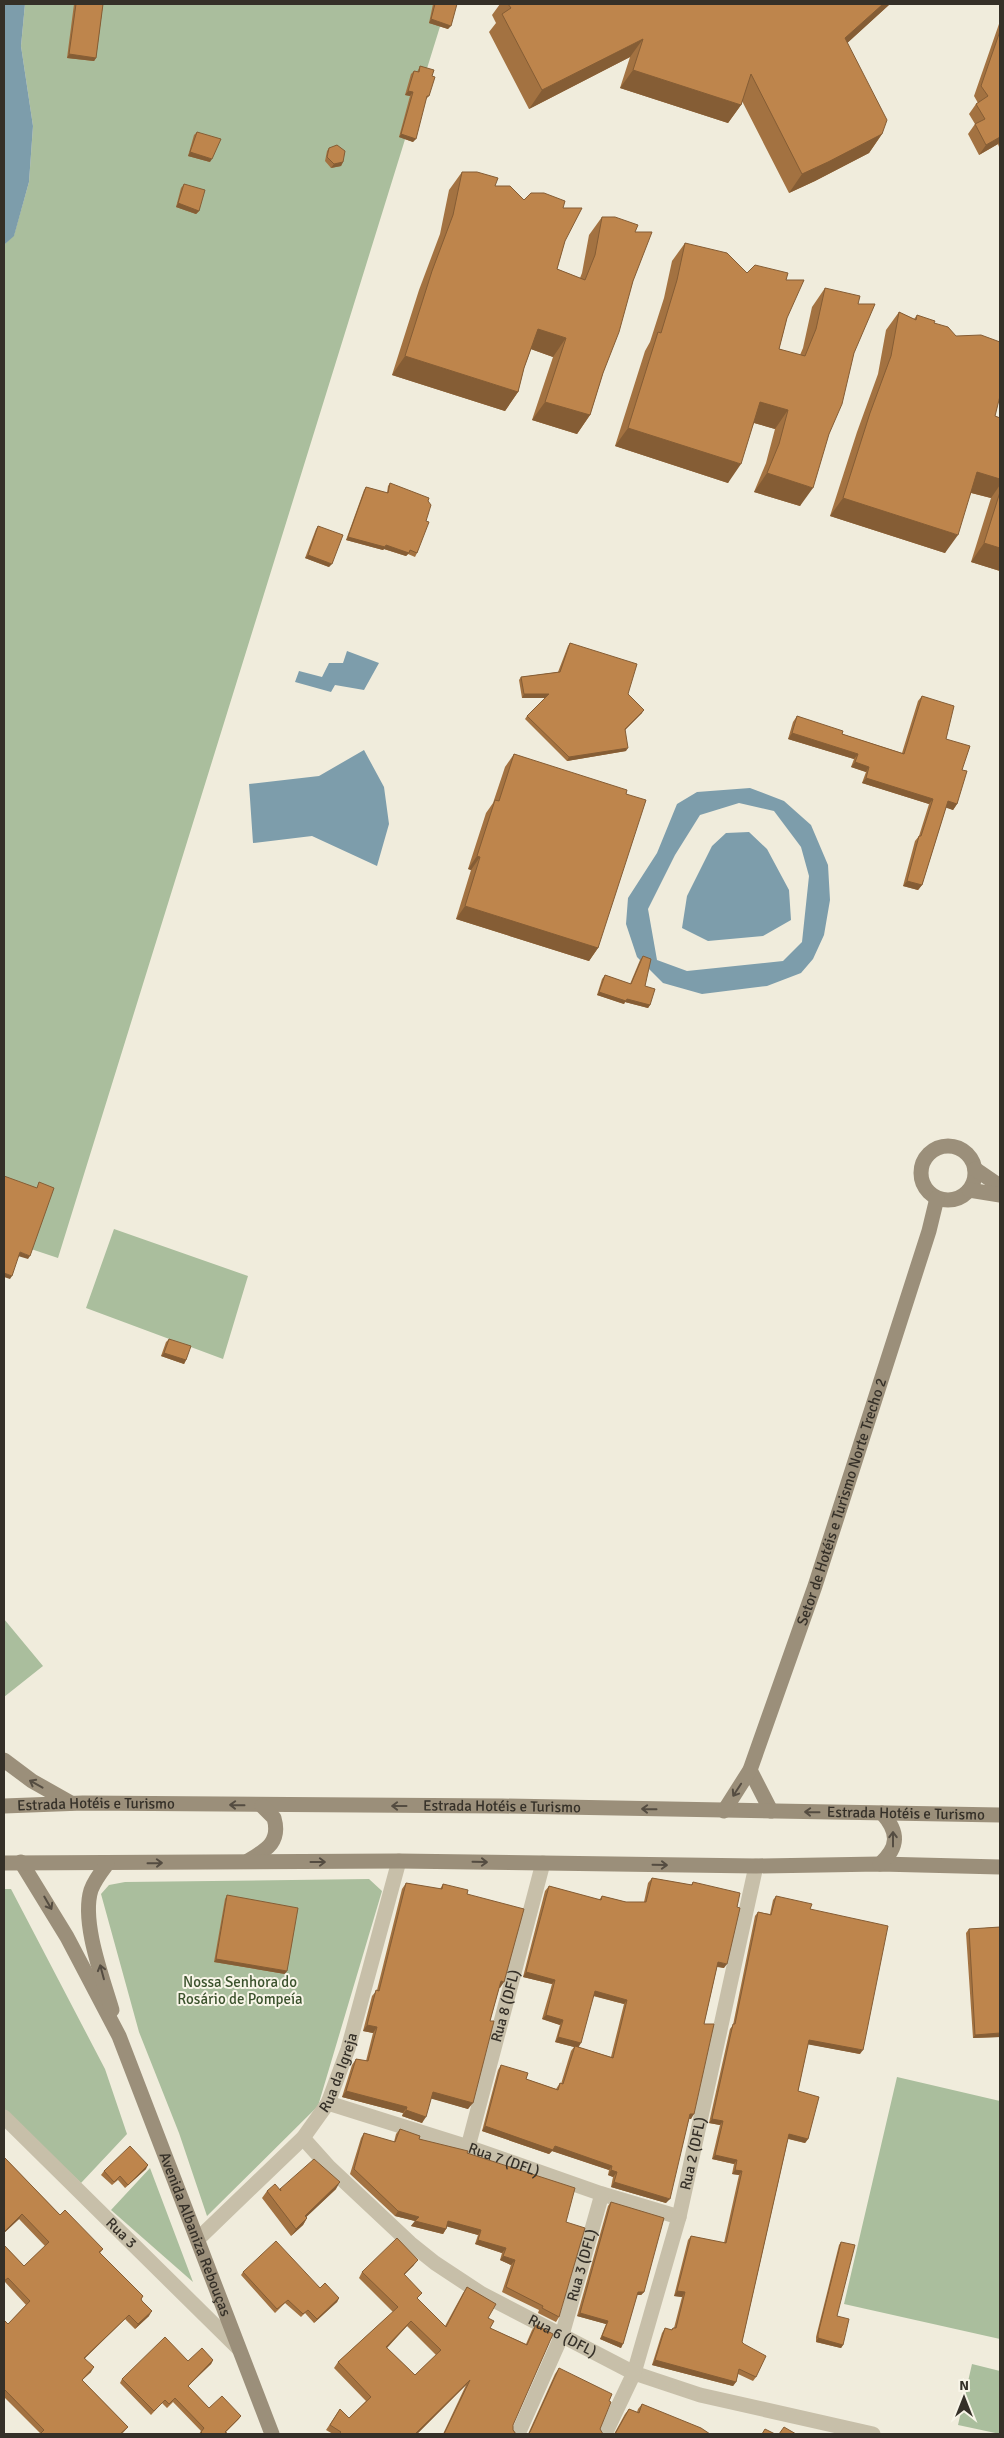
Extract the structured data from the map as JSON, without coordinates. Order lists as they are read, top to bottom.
{
  "streets": {
    "main road": ["Setor de Hotéis e Turismo Norte Trecho 2", "Estrada Hotéis e Turismo", "Avenida Albaniza Rebouças"],
    "street": [
      "Rua 8 (DFL)",
      "Rua da Igreja",
      "Rua 2 (DFL)",
      "Rua 7 (DFL)",
      "Rua 3",
      "Rua 3 (DFL)",
      "Rua 6 (DFL)"
    ]
  },
  "crossings": [
    ["Setor de Hotéis e Turismo Norte Trecho 2", "Estrada Hotéis e Turismo"],
    ["Rua 8 (DFL)", "Rua 7 (DFL)"],
    ["Rua da Igreja", "Rua 7 (DFL)"],
    ["Rua da Igreja", "Avenida Albaniza Rebouças"],
    ["Rua da Igreja", "Rua 6 (DFL)"],
    ["Rua 2 (DFL)", "Rua 7 (DFL)"],
    ["Rua 2 (DFL)", "Rua 6 (DFL)"],
    ["Rua 7 (DFL)", "Rua 3 (DFL)"],
    ["Rua 3", "Avenida Albaniza Rebouças"],
    ["Rua 3 (DFL)", "Rua 6 (DFL)"]
  ],
  "parks": ["Nossa Senhora do Rosário de Pompeía"],
  "north": "top"
}
